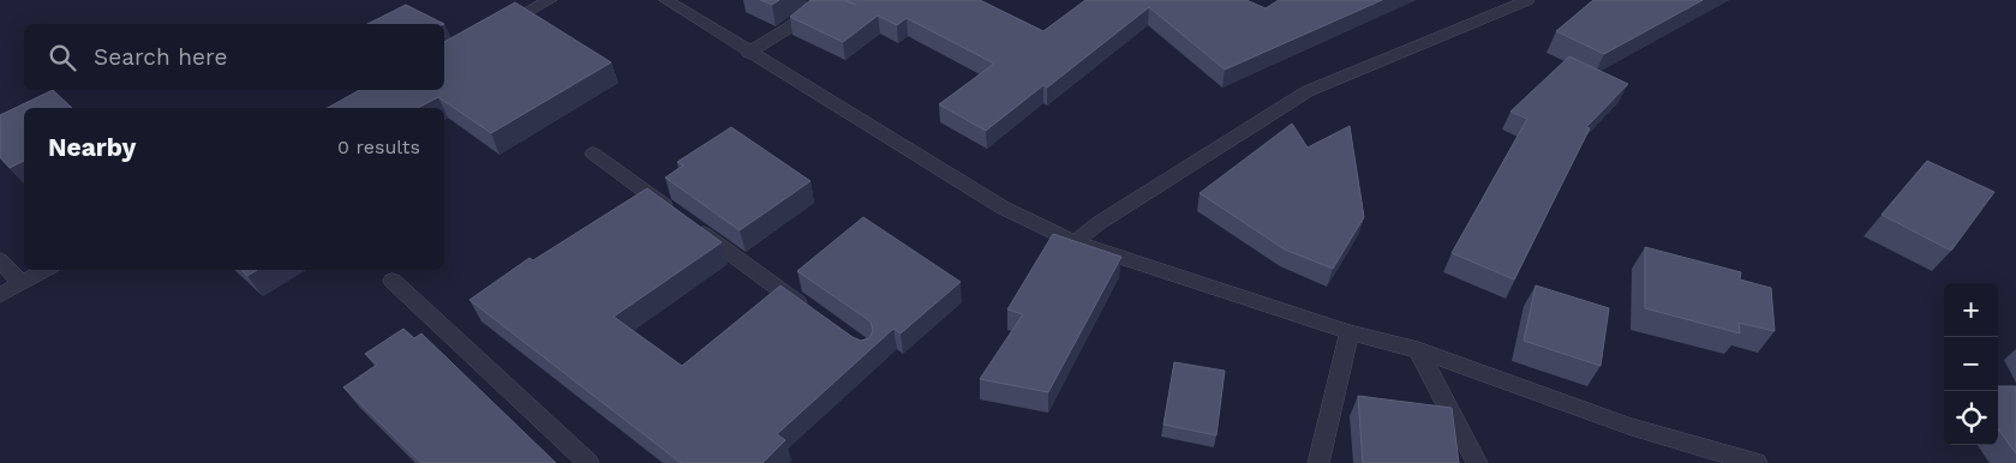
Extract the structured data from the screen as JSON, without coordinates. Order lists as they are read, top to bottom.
{
  "page": {
    "search": "Search here",
    "heading": ["Nearby", "0 results"],
    "map_buttons": ["+", "−"]
  }
}
